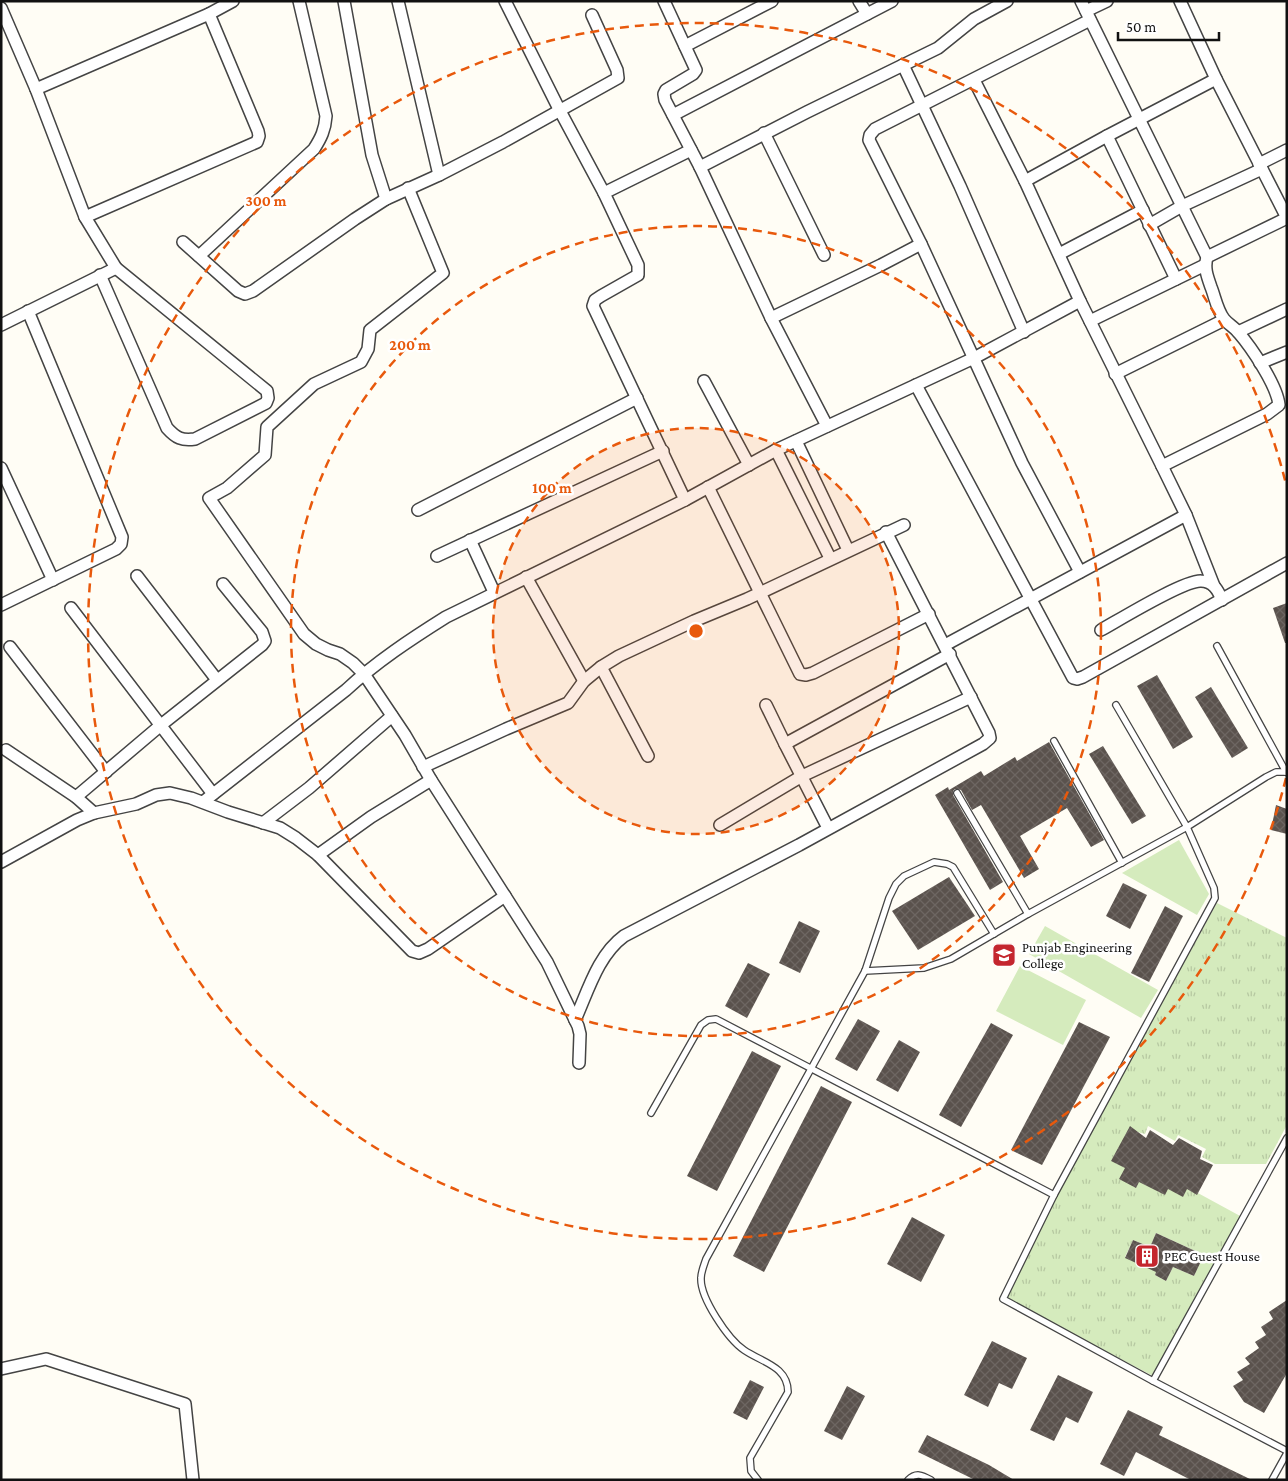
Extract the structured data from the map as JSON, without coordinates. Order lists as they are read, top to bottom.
{
  "places": {
    "school or university": ["Punjab Engineering College"],
    "building": ["PEC Guest House"]
  },
  "scale_bar": "50 m",
  "rings": ["300 m", "200 m", "100 m"]
}
